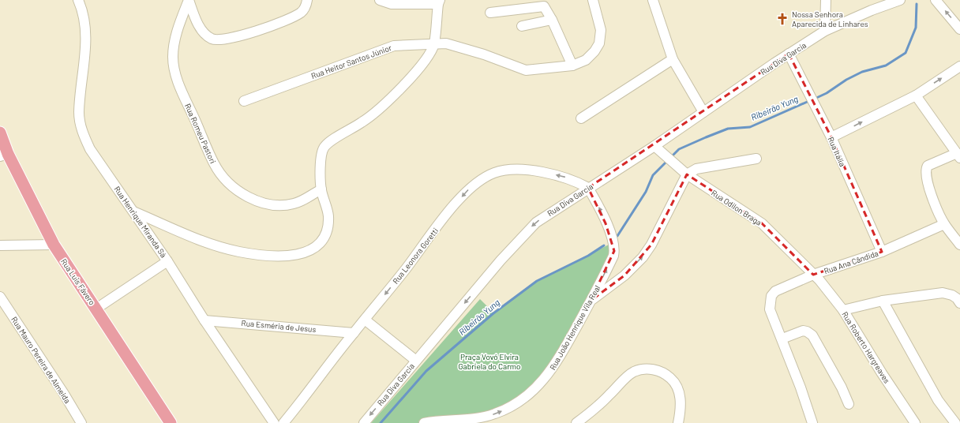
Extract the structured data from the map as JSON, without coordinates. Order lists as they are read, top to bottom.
{
  "streets": {
    "main road": ["Rua Luis Fávero"],
    "street": [
      "Rua Diva Garcia",
      "Rua Heitor Santos Júnior",
      "Rua Romeu Pastori",
      "Rua Itália",
      "Rua Odilon Braga",
      "Rua Henrique Miranda Sá",
      "Rua Leonora Goretti",
      "Rua Ana Cândida",
      "Rua Esméria de Jesus",
      "Rua João Henrique Vila Real",
      "Rua Roberto Hargreaves",
      "Rua Mauro Pereira de Almeida"
    ]
  },
  "crossings": [
    ["Rua Diva Garcia", "Rua Itália"],
    ["Rua Diva Garcia", "Rua Odilon Braga"],
    ["Rua Diva Garcia", "Rua Leonora Goretti"],
    ["Rua Diva Garcia", "Rua João Henrique Vila Real"],
    ["Rua Itália", "Rua Ana Cândida"],
    ["Rua Odilon Braga", "Rua Ana Cândida"],
    ["Rua Odilon Braga", "Rua Roberto Hargreaves"],
    ["Rua Henrique Miranda Sá", "Rua Esméria de Jesus"],
    ["Rua Leonora Goretti", "Rua Esméria de Jesus"],
    ["Rua Leonora Goretti", "Rua João Henrique Vila Real"],
    ["Rua Ana Cândida", "Rua Roberto Hargreaves"]
  ],
  "one_way": ["Rua Diva Garcia", "Rua Leonora Goretti"],
  "water": ["Ribeirão Yung"],
  "parks": ["Praça Vovó Elvira Gabriela do Carmo"],
  "places": {
    "church": ["Nossa Senhora Aparecida de Linhares"]
  }
}
